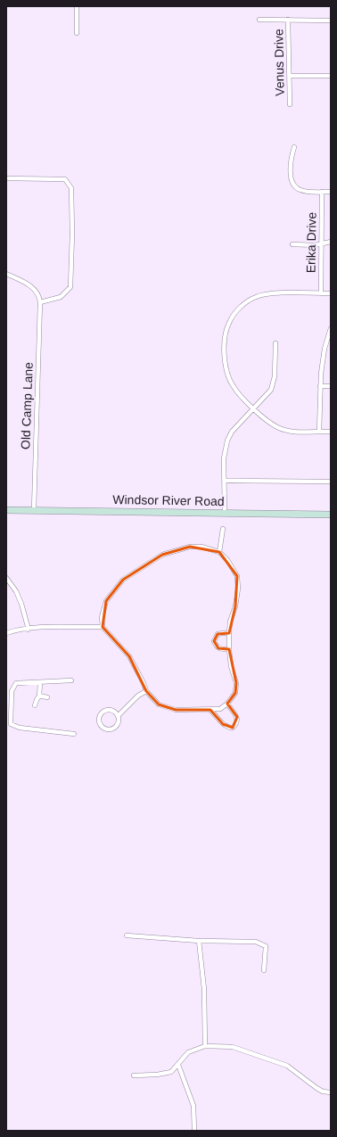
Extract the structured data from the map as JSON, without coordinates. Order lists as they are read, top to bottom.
{
  "streets": {
    "main road": ["Windsor River Road"],
    "street": ["Venus Drive", "Erika Drive", "Old Camp Lane"]
  },
  "crossings": [
    ["Old Camp Lane", "Windsor River Road"]
  ]
}
